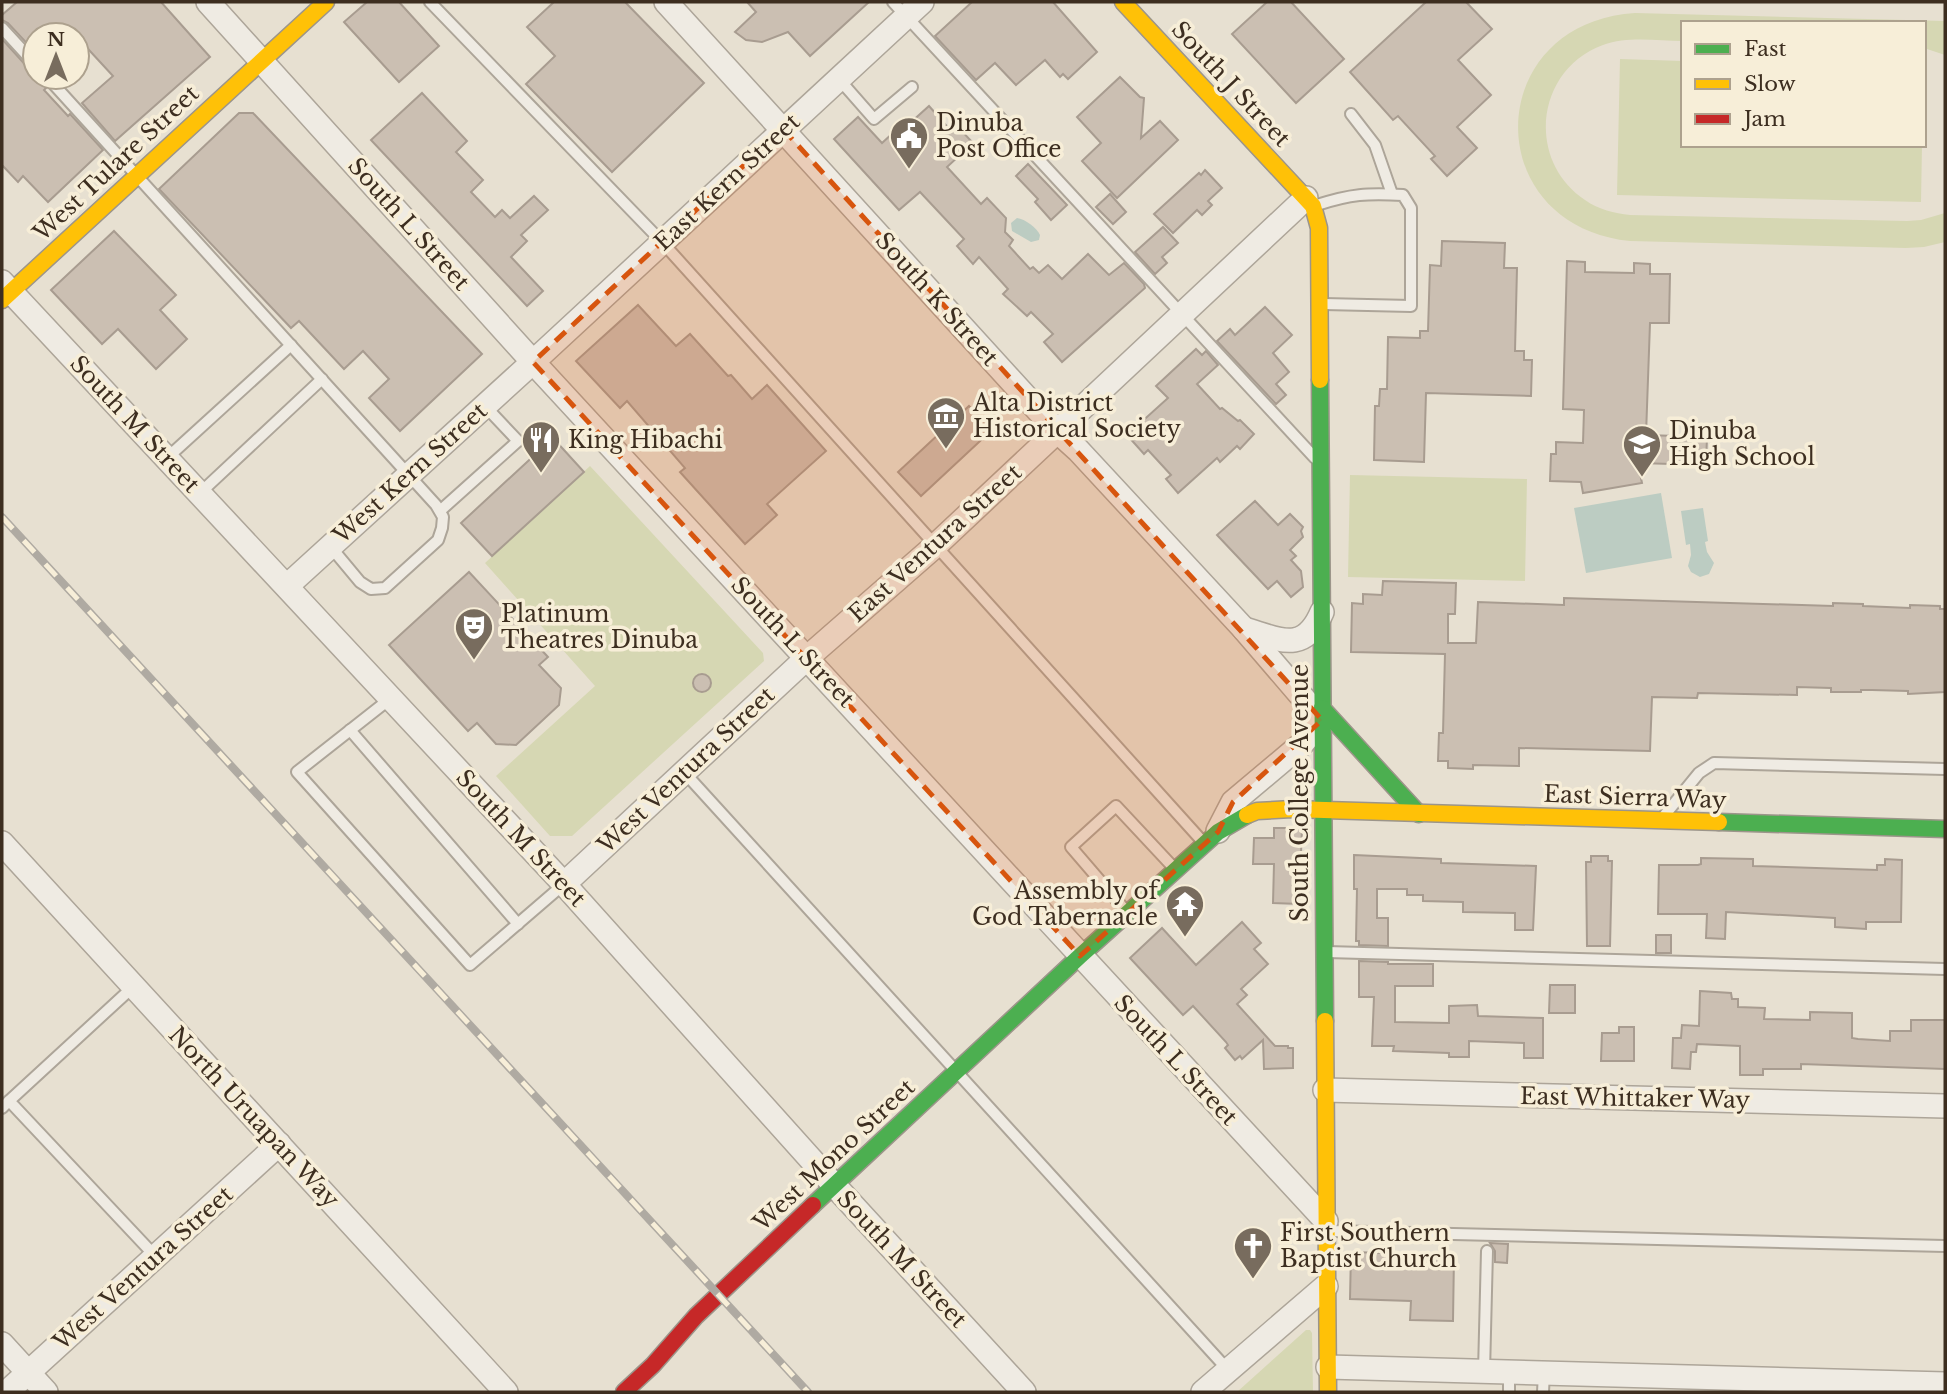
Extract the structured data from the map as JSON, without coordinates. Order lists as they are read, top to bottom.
{
  "streets": {
    "street": [
      "South J Street",
      "West Tulare Street",
      "East Kern Street",
      "South L Street",
      "South K Street",
      "South M Street",
      "West Kern Street",
      "East Ventura Street",
      "West Ventura Street",
      "South College Avenue",
      "East Sierra Way",
      "East Whittaker Way",
      "North Uruapan Way",
      "West Mono Street"
    ]
  },
  "crossings": [
    ["South J Street", "East Ventura Street"],
    ["South J Street", "South College Avenue"],
    ["West Tulare Street", "South L Street"],
    ["West Tulare Street", "South M Street"],
    ["East Kern Street", "South L Street"],
    ["East Kern Street", "South K Street"],
    ["East Kern Street", "West Kern Street"],
    ["South L Street", "West Kern Street"],
    ["South L Street", "East Ventura Street"],
    ["South L Street", "West Ventura Street"],
    ["South L Street", "South College Avenue"],
    ["South L Street", "West Mono Street"],
    ["South K Street", "East Ventura Street"],
    ["South K Street", "South College Avenue"],
    ["South M Street", "West Kern Street"],
    ["South M Street", "West Ventura Street"],
    ["South M Street", "West Mono Street"],
    ["East Ventura Street", "West Ventura Street"],
    ["East Ventura Street", "South College Avenue"],
    ["West Ventura Street", "North Uruapan Way"],
    ["South College Avenue", "East Sierra Way"],
    ["South College Avenue", "East Whittaker Way"],
    ["East Sierra Way", "West Mono Street"]
  ],
  "places": {
    "public building": ["Dinuba Post Office"],
    "museum": ["Alta District Historical Society"],
    "restaurant": ["King Hibachi"],
    "school or university": ["Dinuba High School"],
    "theatre": ["Platinum Theatres Dinuba"],
    "temple": ["Assembly of God Tabernacle"],
    "church": ["First Southern Baptist Church"]
  },
  "legend": ["Fast", "Slow", "Jam"],
  "north": "top"
}
